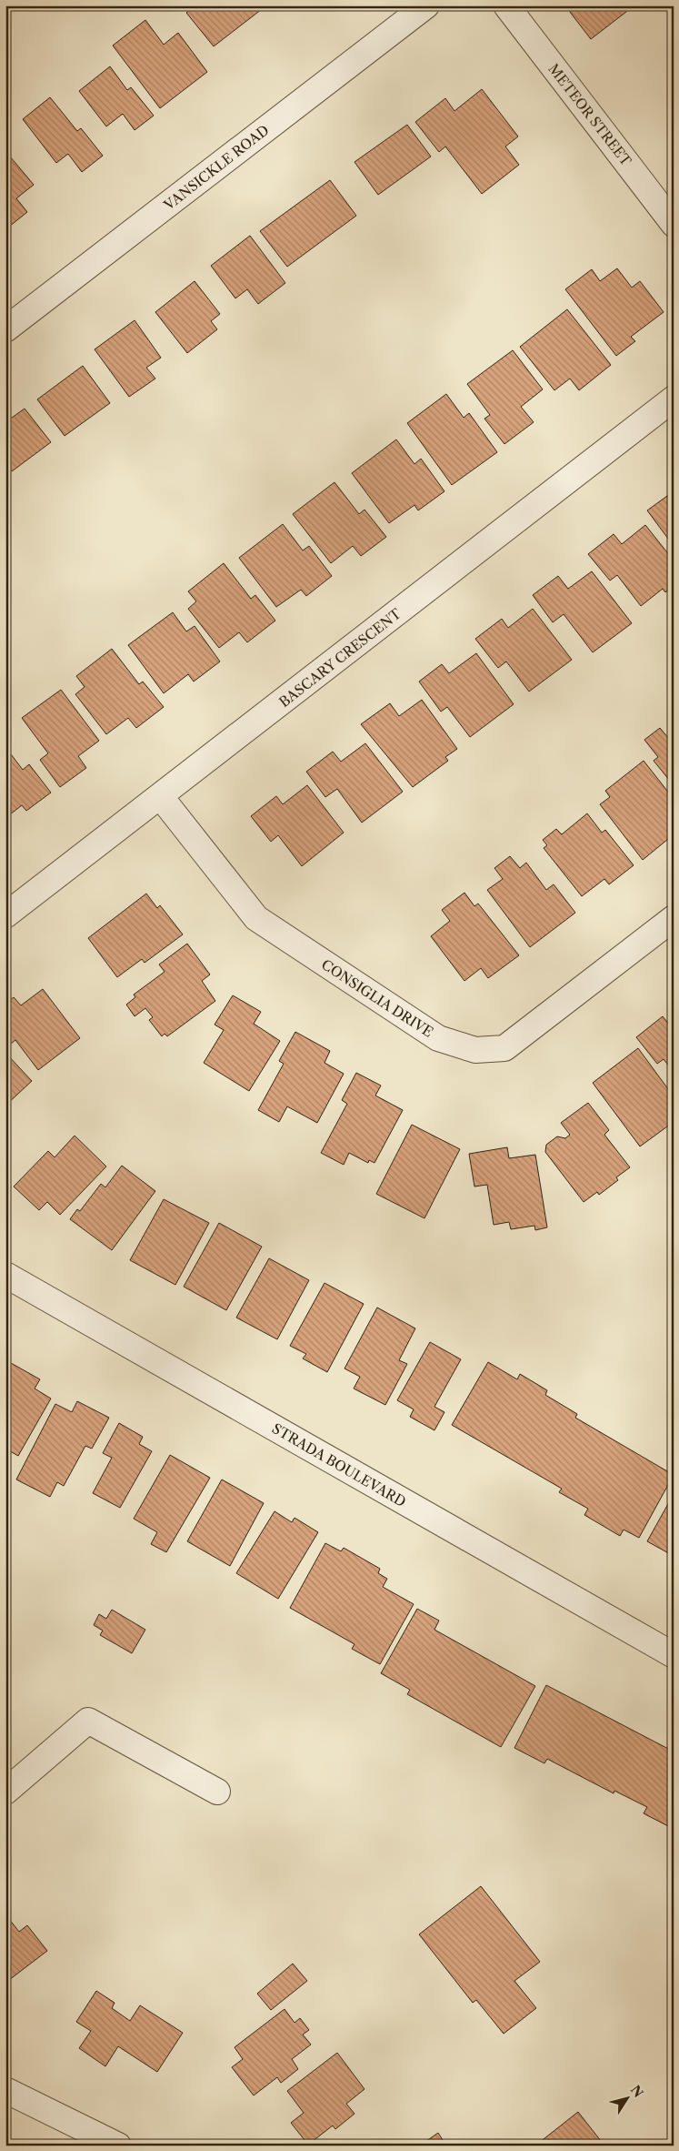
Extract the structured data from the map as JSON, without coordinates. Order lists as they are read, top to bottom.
{
  "streets": {
    "street": [
      "METEOR STREET",
      "VANSICKLE ROAD",
      "BASCARY CRESCENT",
      "CONSIGLIA DRIVE",
      "STRADA BOULEVARD"
    ]
  },
  "crossings": [
    ["BASCARY CRESCENT", "CONSIGLIA DRIVE"]
  ],
  "north": "top right"
}
